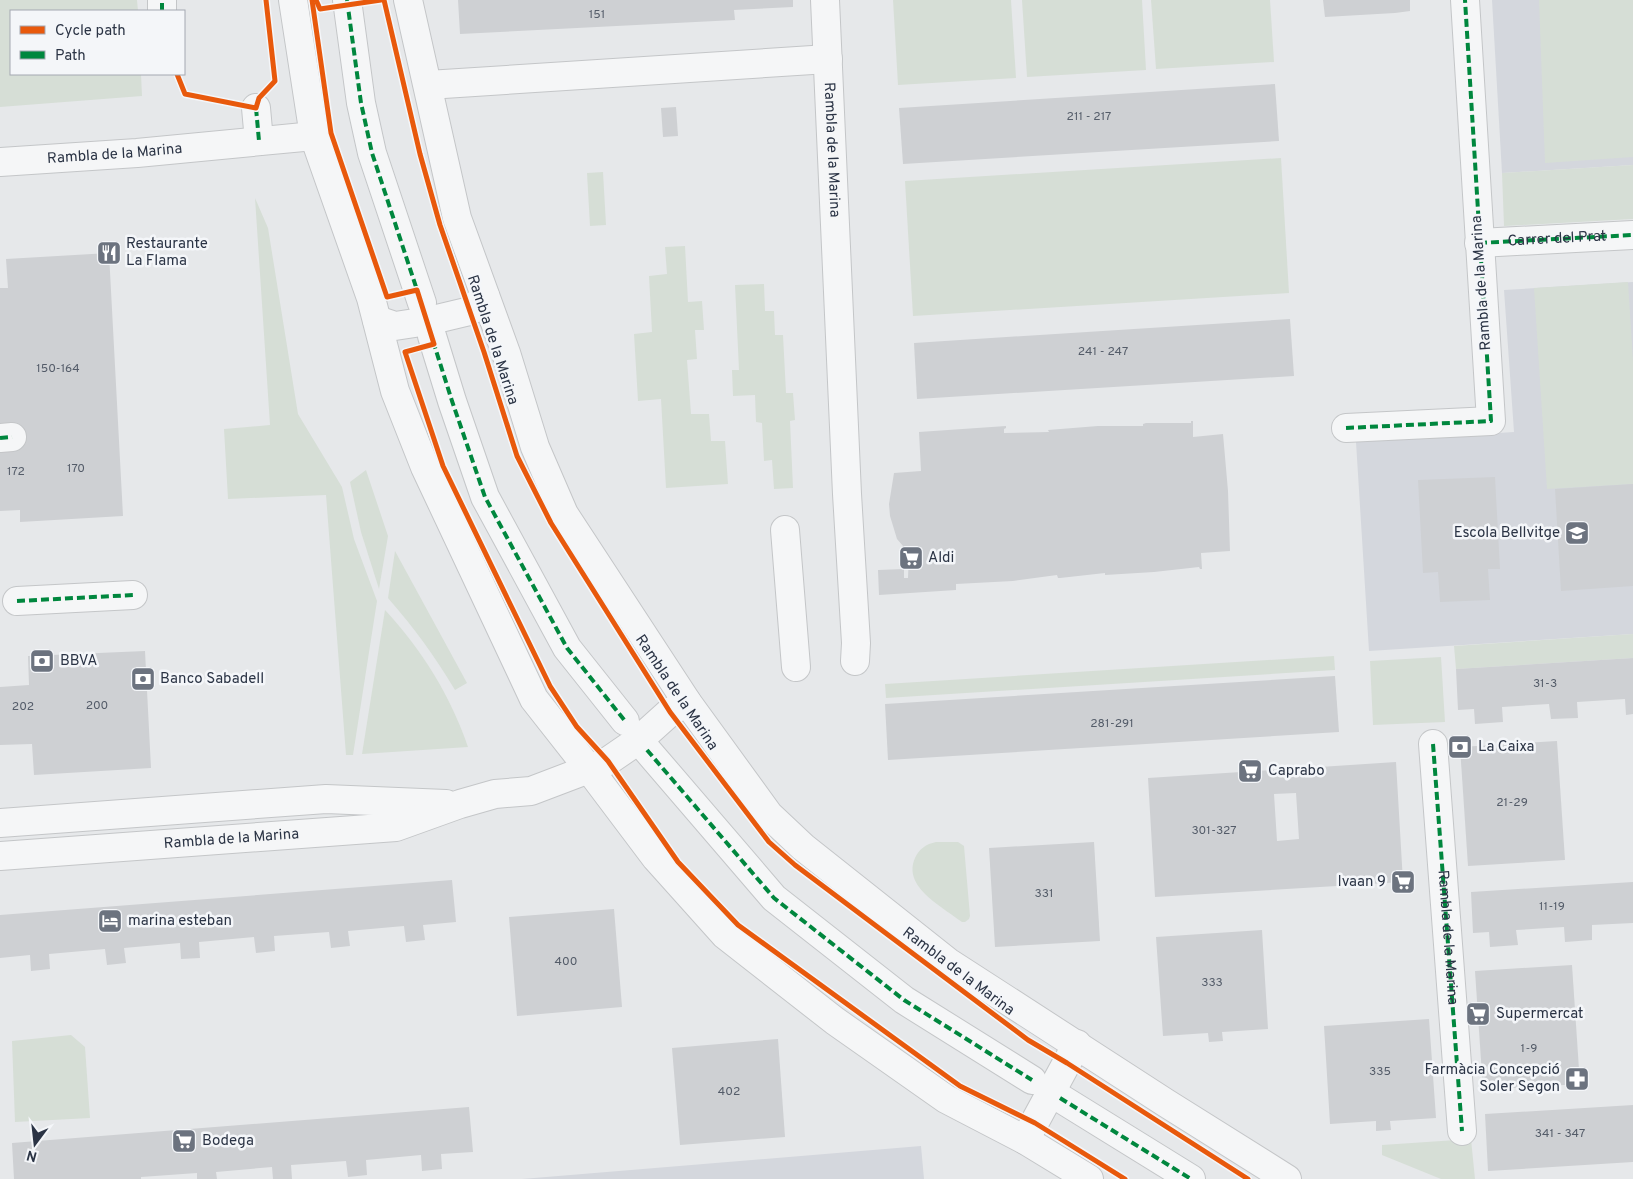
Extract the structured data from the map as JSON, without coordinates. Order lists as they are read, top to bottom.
{
  "streets": {
    "street": ["Rambla de la Marina", "Carrer del Prat"]
  },
  "crossings": [
    ["Rambla de la Marina", "Carrer del Prat"]
  ],
  "places": {
    "restaurant": ["Restaurante La Flama"],
    "school or university": ["Escola Bellvitge"],
    "supermarket": [
      "Aldi",
      "Caprabo",
      "Ivaan 9",
      "Supermercat",
      "Bodega"
    ],
    "bank": ["BBVA", "Banco Sabadell", "La Caixa"],
    "hotel": ["marina esteban"],
    "pharmacy": ["Farmàcia Concepció Soler Segon"]
  },
  "house_numbers": [
    "151",
    "211 - 217",
    "241 - 247",
    "150-164",
    "170",
    "172",
    "31-3",
    "200",
    "202",
    "281-291",
    "21-29",
    "301-327",
    "331",
    "11-19",
    "400",
    "333",
    "1-9",
    "335",
    "402",
    "341 - 347"
  ],
  "legend": ["Cycle path", "Path"],
  "north": "bottom"
}
